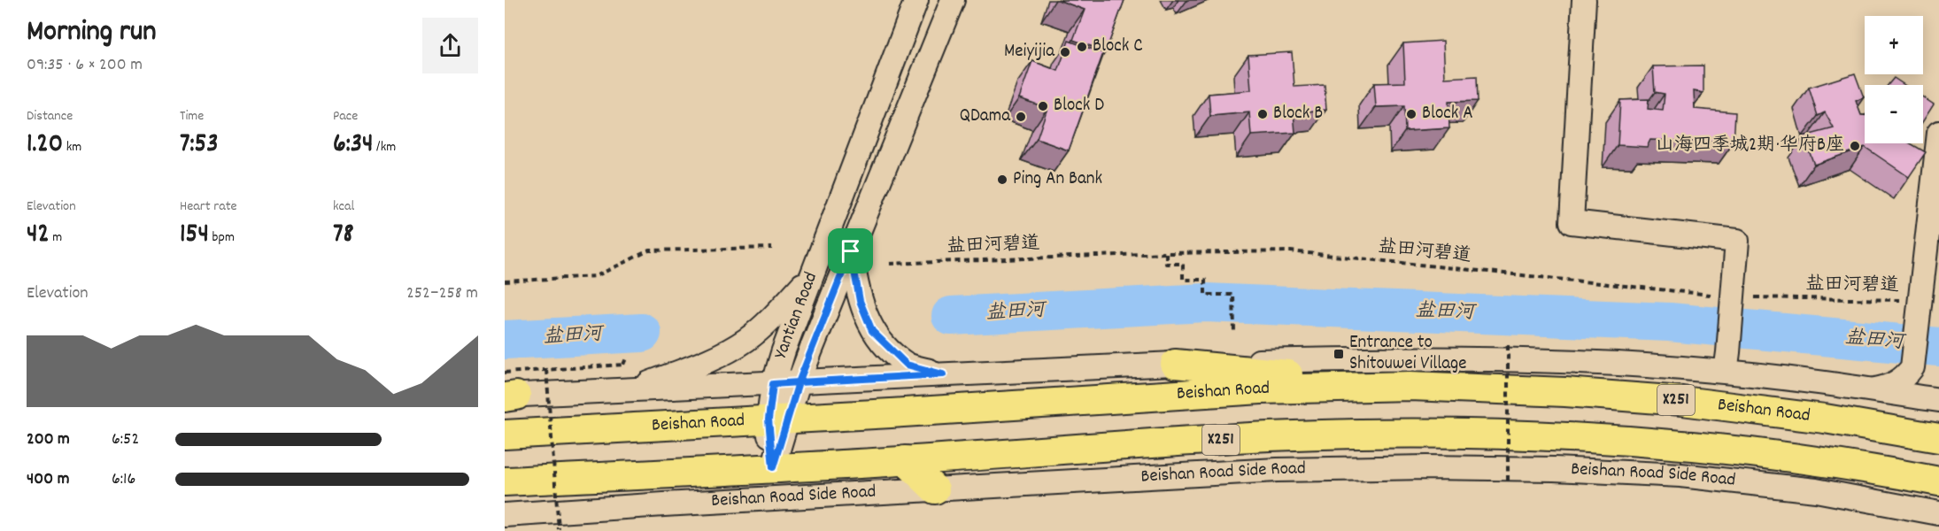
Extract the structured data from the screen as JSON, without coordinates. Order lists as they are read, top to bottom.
{
  "streets": {
    "main road": ["Beishan Road", "X251"],
    "street": ["Yantian Road", "Beishan Road Side Road"],
    "path": ["盐田河碧道"]
  },
  "crossings": [
    ["Yantian Road", "Beishan Road"],
    ["Yantian Road", "X251"]
  ],
  "water": ["盐田河"],
  "places": {
    "other": [
      "Block C",
      "Meiyijia",
      "Block D",
      "Block B",
      "Block A",
      "QDama",
      "山海四季城2期·华府B座",
      "Ping An Bank"
    ],
    "transit": ["Entrance to Shitouwei Village"]
  },
  "page": {
    "heading": ["Morning run", "09:35 · 6 × 200 m"],
    "map_buttons": ["+", "−"],
    "stats": [
      ["Distance", "1.20 km"],
      ["Time", "7:53"],
      ["Pace", "6:34 /km"],
      ["Elevation", "42 m"],
      ["Heart rate", "154 bpm"],
      ["kcal", "78"]
    ],
    "chart": ["Elevation", "252–258 m"],
    "list": [
      {
        "name": "200 m",
        "note": "6:52"
      },
      {
        "name": "400 m",
        "note": "6:16"
      }
    ]
  }
}
